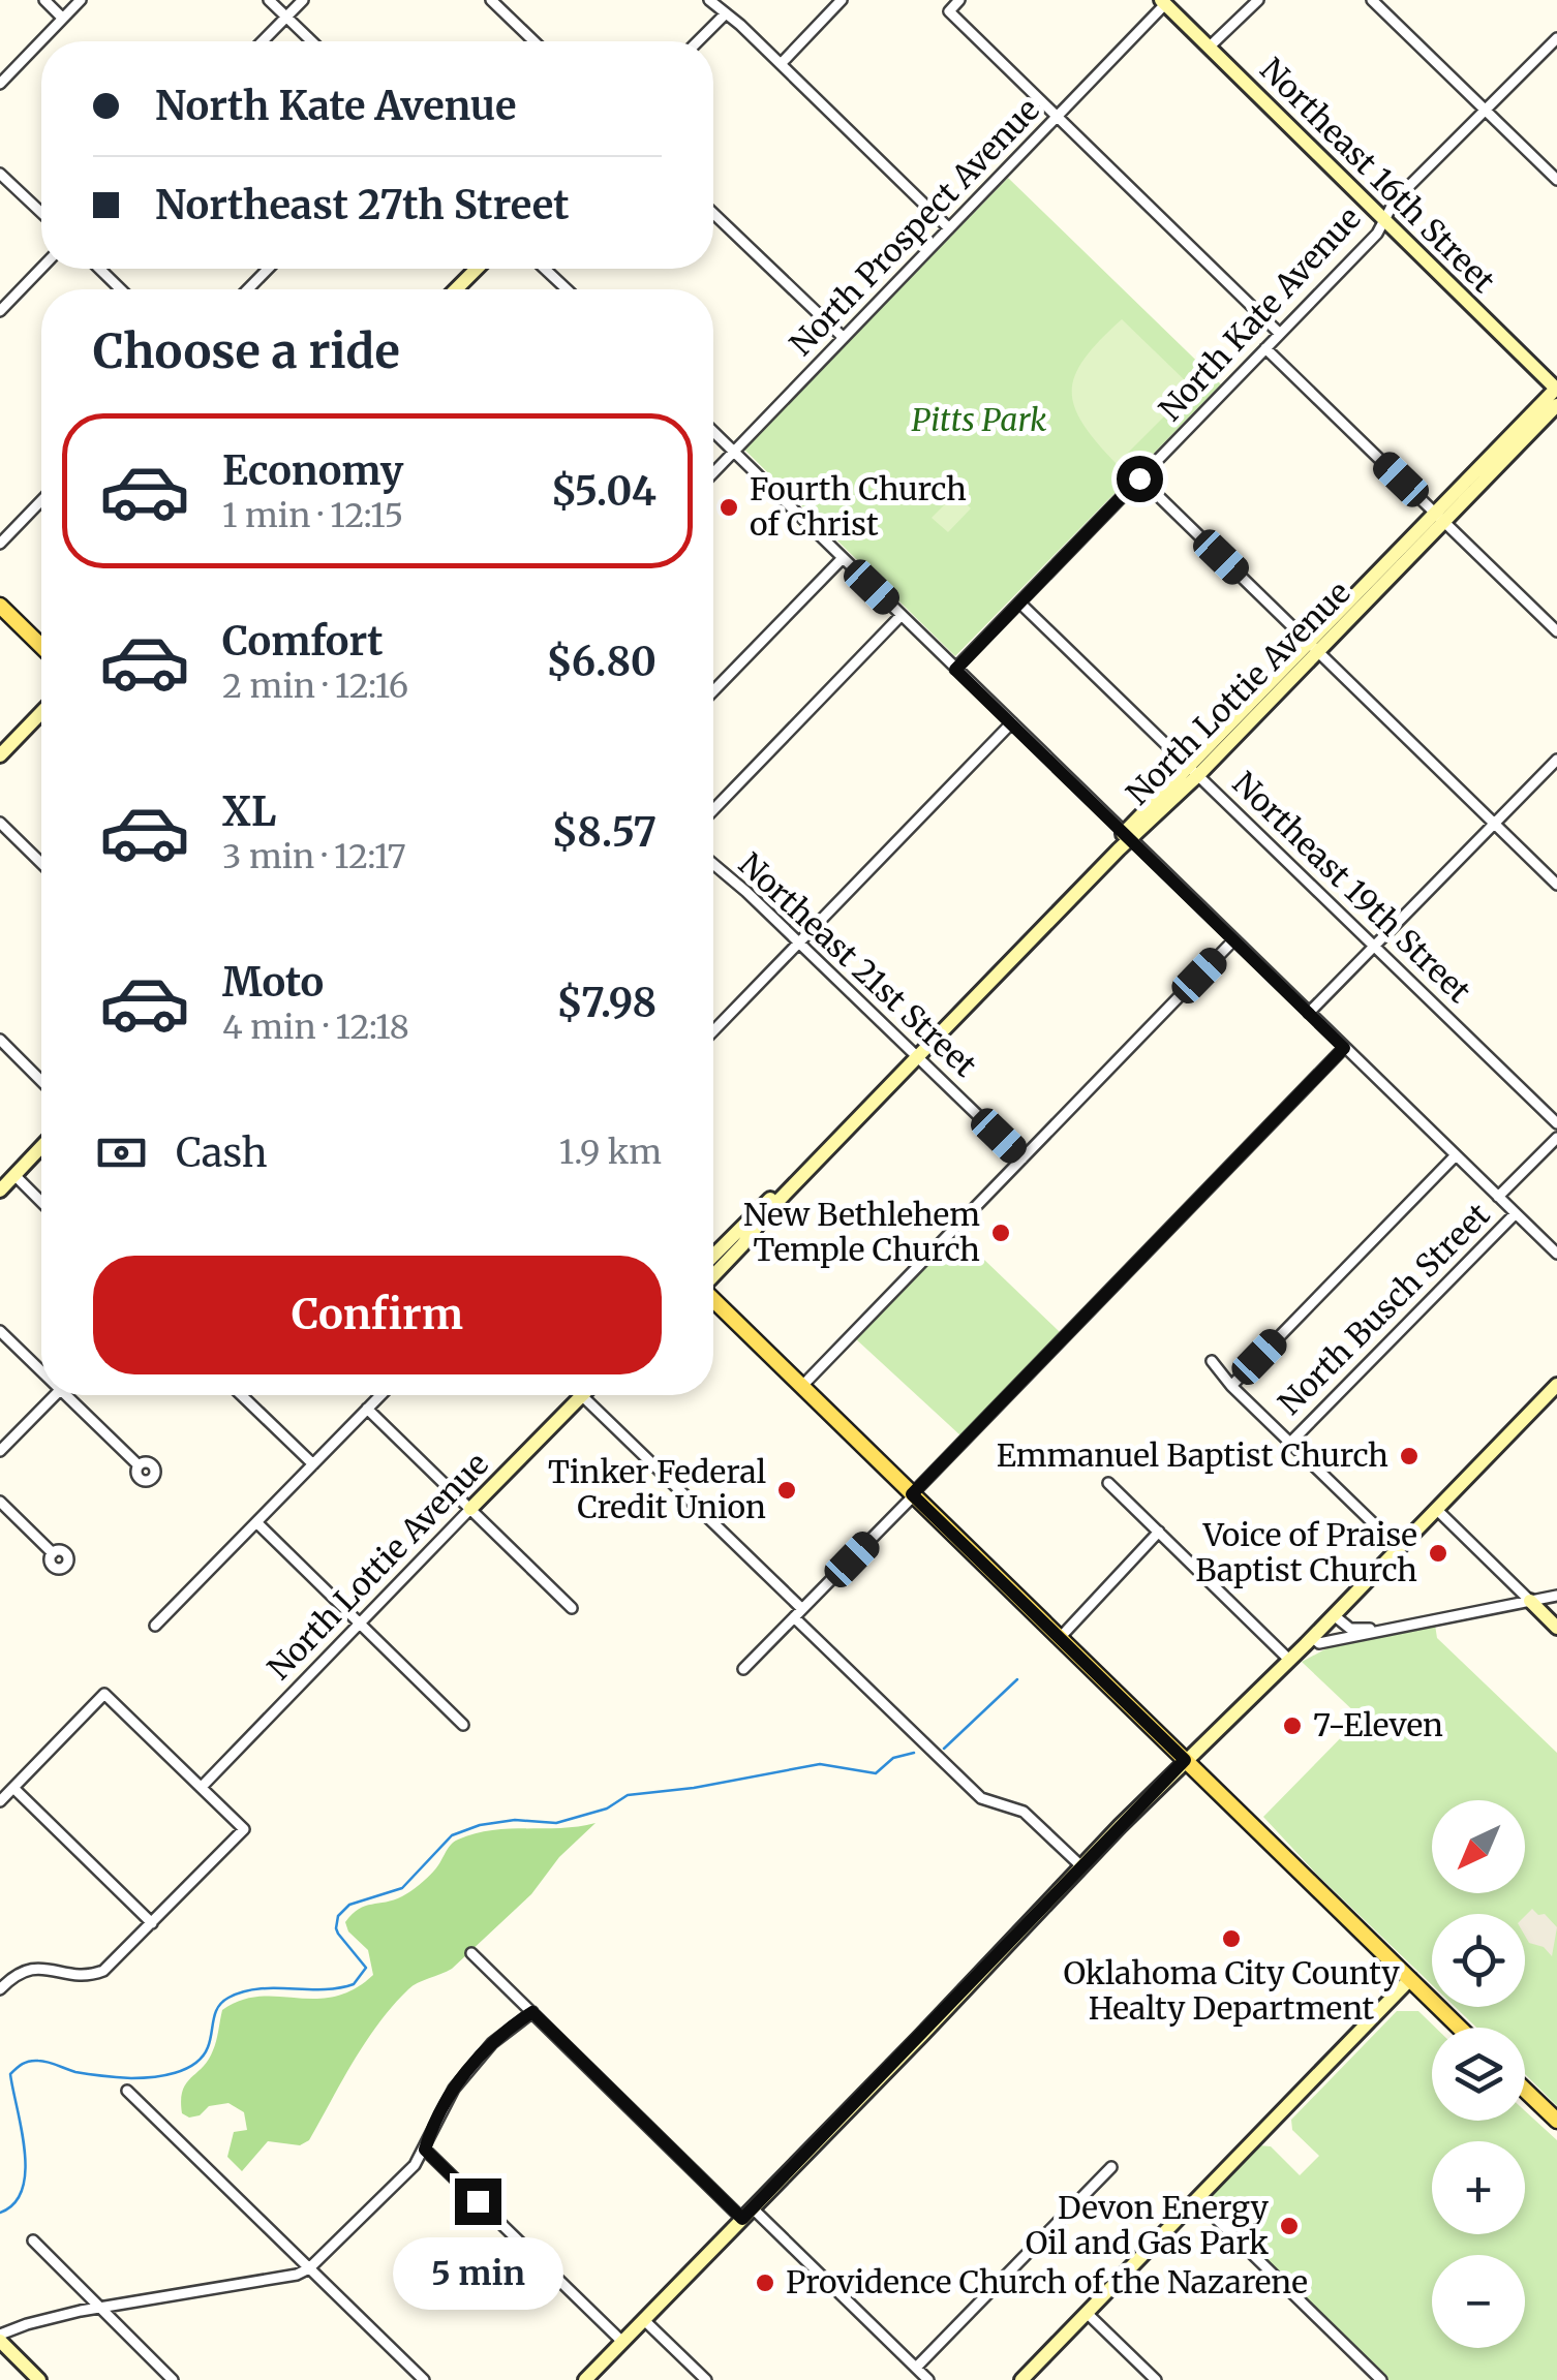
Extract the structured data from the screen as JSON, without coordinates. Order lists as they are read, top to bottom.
{
  "streets": {
    "main road": ["Northeast 16th Street", "North Lottie Avenue"],
    "street": [
      "North Prospect Avenue",
      "North Kate Avenue",
      "Northeast 19th Street",
      "Northeast 21st Street",
      "North Busch Street"
    ]
  },
  "crossings": [
    ["Northeast 16th Street", "North Prospect Avenue"],
    ["Northeast 16th Street", "North Kate Avenue"],
    ["Northeast 16th Street", "North Lottie Avenue"],
    ["North Kate Avenue", "Northeast 19th Street"],
    ["North Lottie Avenue", "Northeast 19th Street"],
    ["North Lottie Avenue", "Northeast 21st Street"]
  ],
  "parks": ["Pitts Park"],
  "places": [
    "Fourth Church of Christ",
    "New Bethlehem Temple Church",
    "Emmanuel Baptist Church",
    "Tinker Federal Credit Union",
    "Voice of Praise Baptist Church",
    "7-Eleven",
    "Oklahoma City County Healty Department",
    "Devon Energy Oil and Gas Park",
    "Providence Church of the Nazarene"
  ],
  "north": "bottom left",
  "page": {
    "banner": ["North Kate Avenue", "Northeast 27th Street"],
    "heading": "Choose a ride",
    "list": [
      {
        "name": "Economy",
        "note": "1 min · 12:15",
        "value": "$5.04"
      },
      {
        "name": "Comfort",
        "note": "2 min · 12:16",
        "value": "$6.80"
      },
      {
        "name": "XL",
        "note": "3 min · 12:17",
        "value": "$8.57"
      },
      {
        "name": "Moto",
        "note": "4 min · 12:18",
        "value": "$7.98"
      }
    ],
    "pay": ["Cash", "1.9 km"],
    "buttons": "Confirm",
    "map_buttons": ["+", "−"],
    "bubble": "5 min"
  }
}
